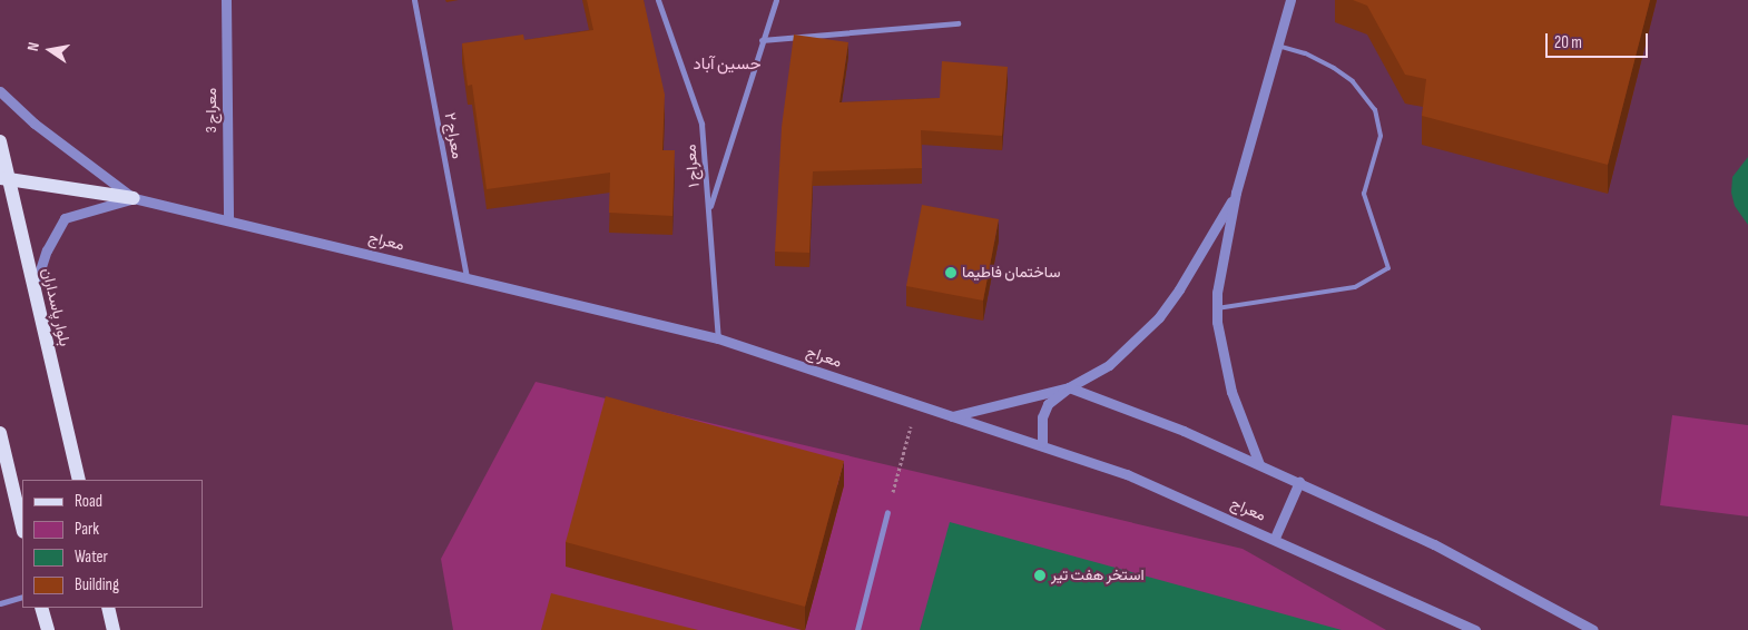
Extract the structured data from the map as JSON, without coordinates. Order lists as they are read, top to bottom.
{
  "streets": {
    "main road": ["بلوار پاسداران"],
    "street": [
      "معراج 3",
      "معراج ۲",
      "معراج ۱",
      "معراج"
    ]
  },
  "crossings": [
    ["معراج 3", "معراج"],
    ["معراج ۲", "معراج"],
    ["معراج ۱", "معراج"]
  ],
  "districts": ["حسین آباد"],
  "places": ["ساختمان فاطیما", "استخر هفت تیر"],
  "legend": [
    "Road",
    "Park",
    "Water",
    "Building"
  ],
  "scale_bar": "20 m",
  "north": "left"
}
